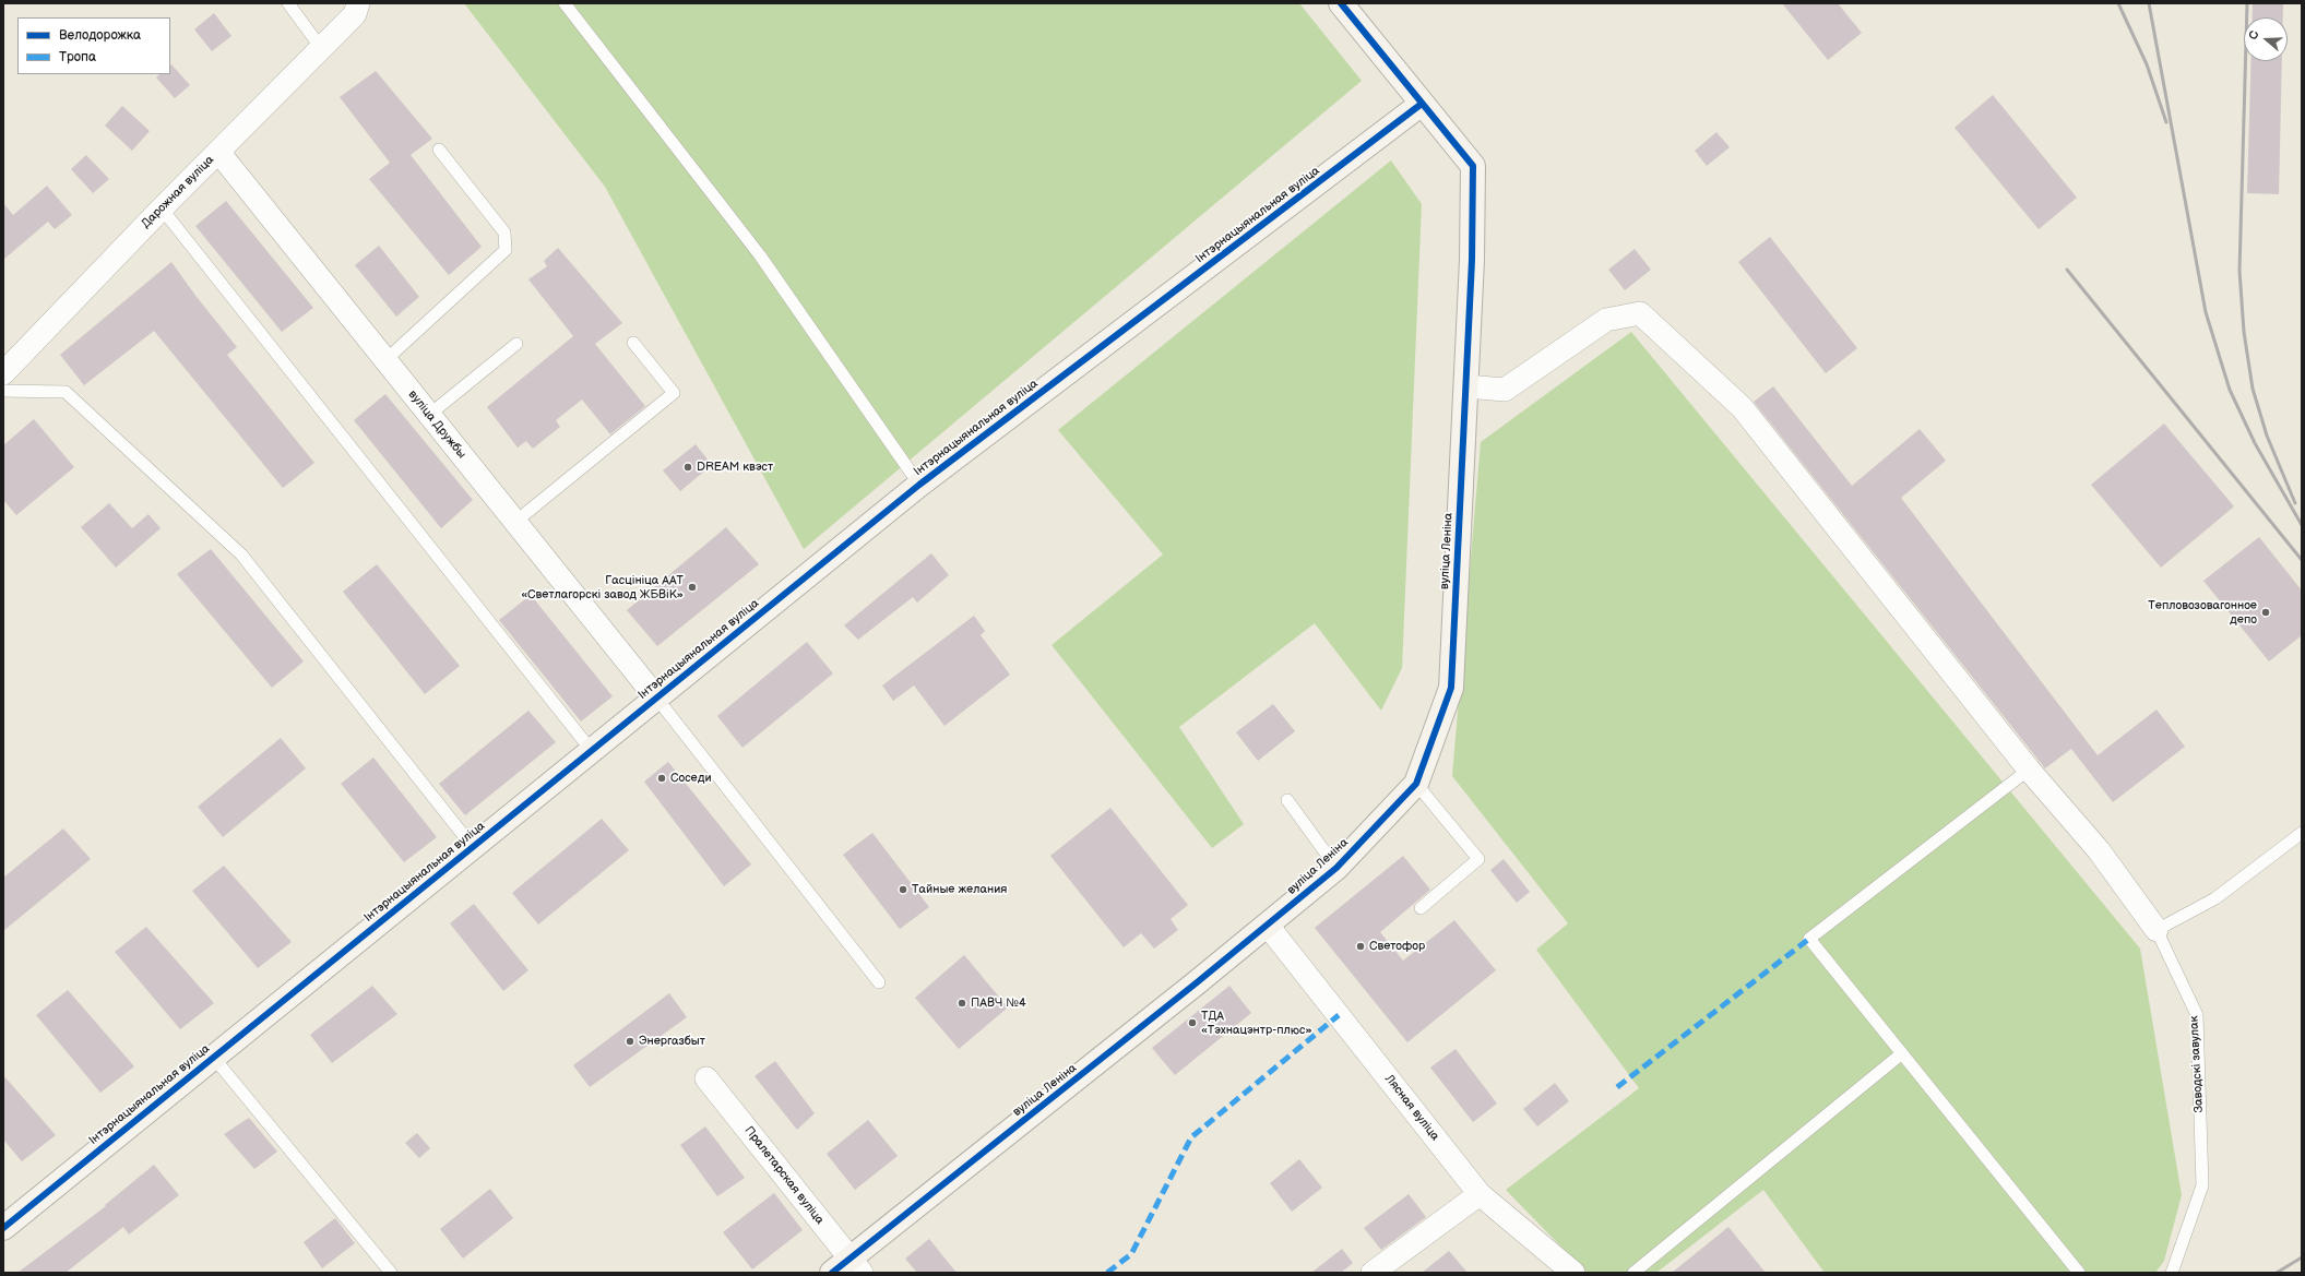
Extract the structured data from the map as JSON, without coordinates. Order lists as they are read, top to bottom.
{
  "streets": {
    "street": [
      "Дарожная вуліца",
      "Інтэрнацыянальная вуліца",
      "вуліца Дружбы",
      "вуліца Леніна",
      "Лясная вуліца",
      "Пралетарская вуліца"
    ],
    "lane": ["Заводскі завулак"]
  },
  "crossings": [
    ["Дарожная вуліца", "вуліца Дружбы"],
    ["Інтэрнацыянальная вуліца", "вуліца Дружбы"],
    ["Інтэрнацыянальная вуліца", "вуліца Леніна"],
    ["вуліца Леніна", "Лясная вуліца"],
    ["вуліца Леніна", "Пралетарская вуліца"]
  ],
  "places": [
    "DREAM квэст",
    "Гасцініца ААТ «Светлагорскі завод ЖБВіК»",
    "Тепловозовагонное депо",
    "Соседи",
    "Тайные желания",
    "Светофор",
    "ПАВЧ №4",
    "ТДА «Тэхнацэнтр-плюс»",
    "Энергазбыт"
  ],
  "legend": ["Велодорожка", "Тропа"],
  "north": "left"
}
